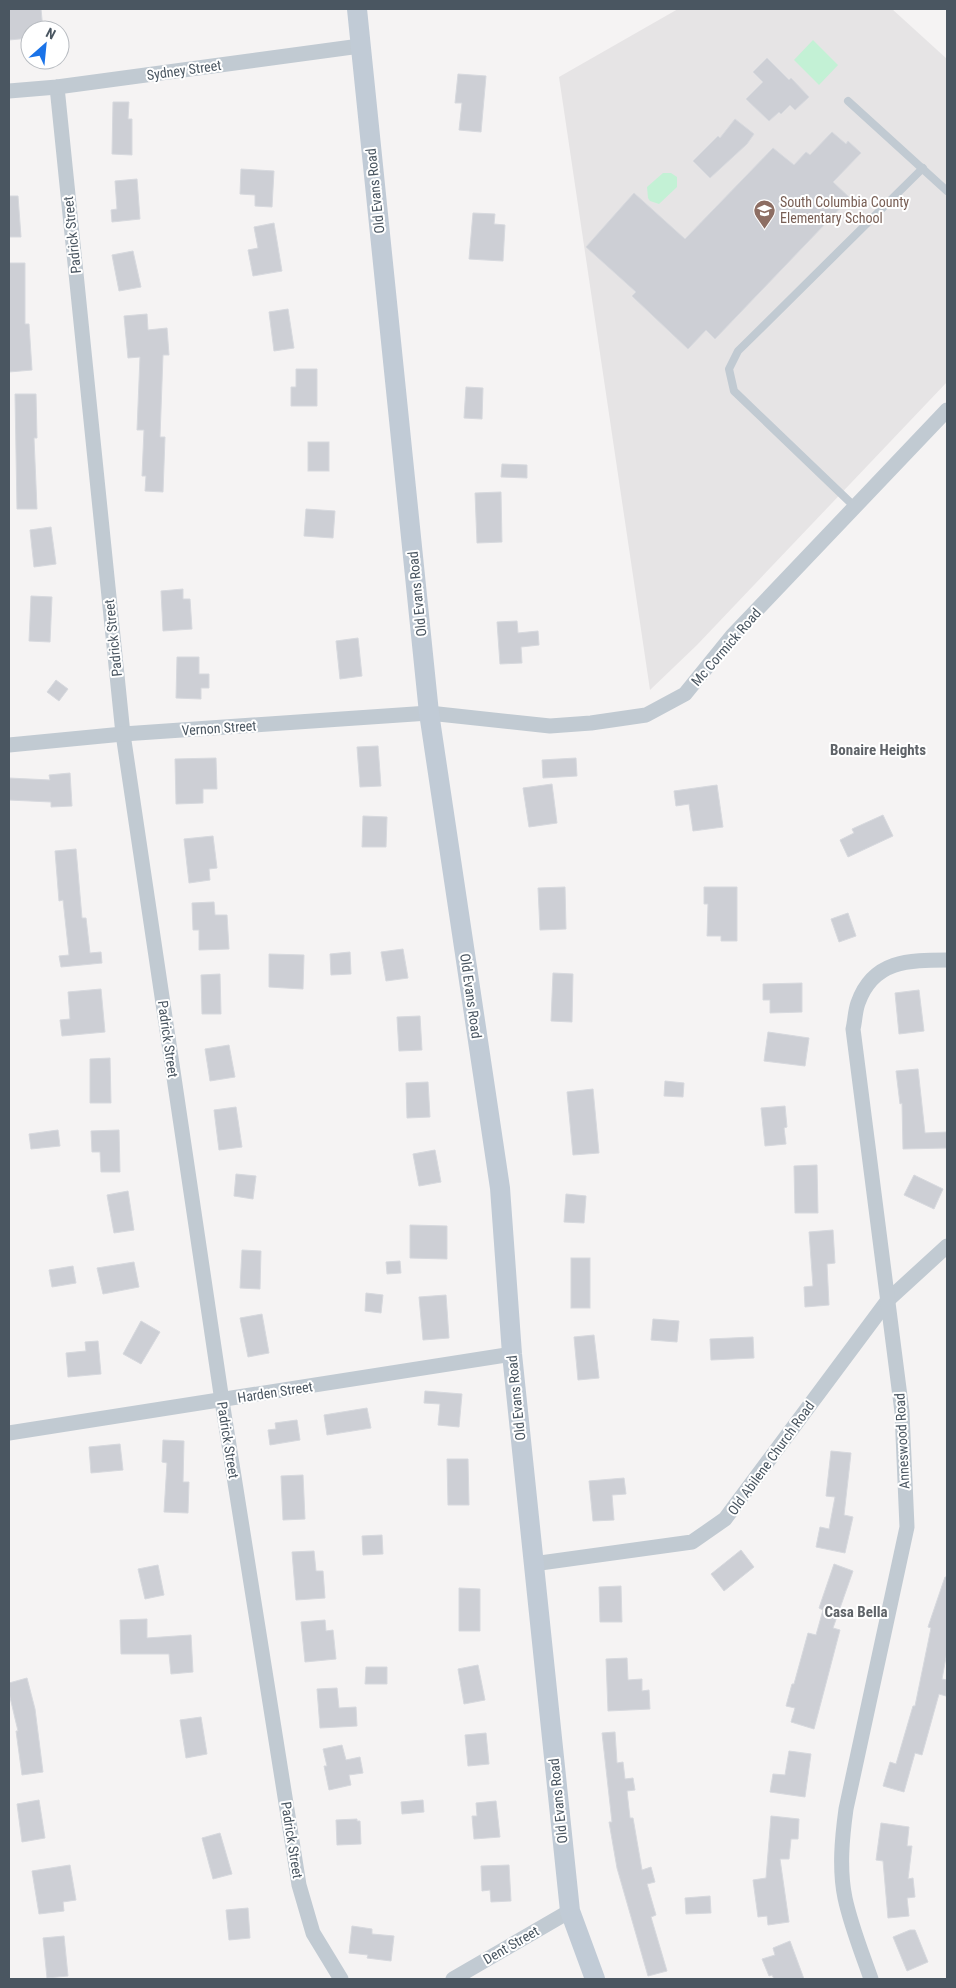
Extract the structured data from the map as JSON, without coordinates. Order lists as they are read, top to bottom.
{
  "streets": {
    "street": [
      "Sydney Street",
      "Old Evans Road",
      "Padrick Street",
      "Mc Cormick Road",
      "Vernon Street",
      "Harden Street",
      "Anneswood Road",
      "Old Abilene Church Road",
      "Dent Street"
    ]
  },
  "crossings": [
    ["Sydney Street", "Old Evans Road"],
    ["Sydney Street", "Padrick Street"],
    ["Old Evans Road", "Mc Cormick Road"],
    ["Old Evans Road", "Vernon Street"],
    ["Old Evans Road", "Harden Street"],
    ["Old Evans Road", "Old Abilene Church Road"],
    ["Old Evans Road", "Dent Street"],
    ["Padrick Street", "Vernon Street"],
    ["Padrick Street", "Harden Street"],
    ["Mc Cormick Road", "Vernon Street"],
    ["Anneswood Road", "Old Abilene Church Road"]
  ],
  "districts": ["Bonaire Heights", "Casa Bella"],
  "places": {
    "school or university": ["South Columbia County Elementary School"]
  },
  "north": "top right"
}
